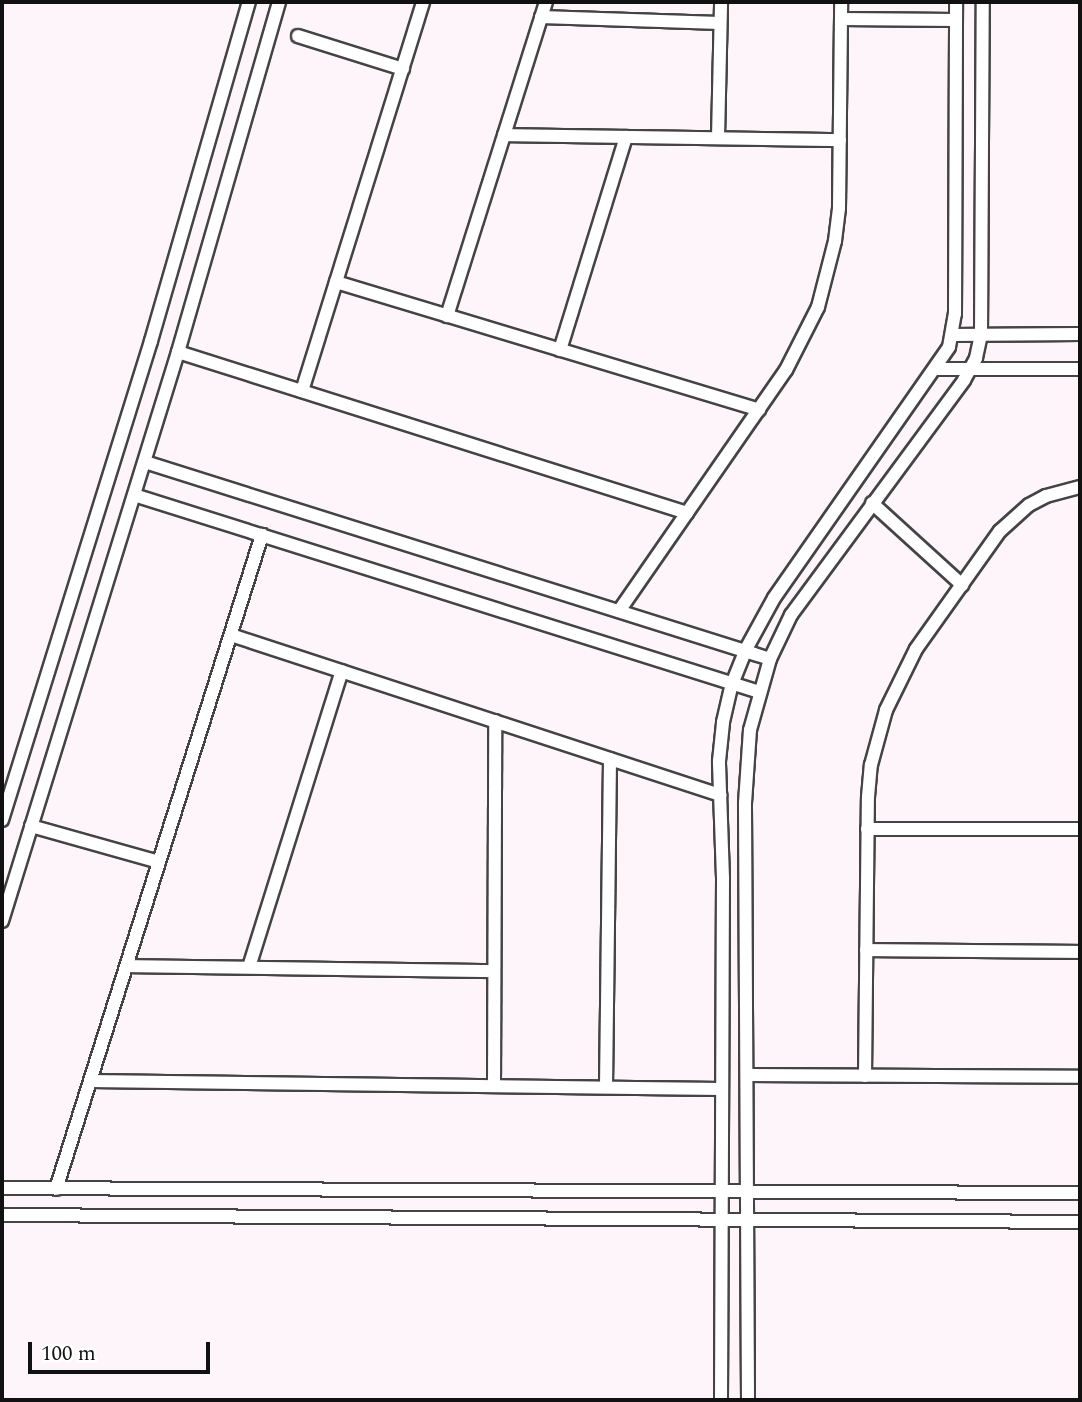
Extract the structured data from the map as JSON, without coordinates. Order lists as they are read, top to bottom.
{
  "scale_bar": "100 m"
}
